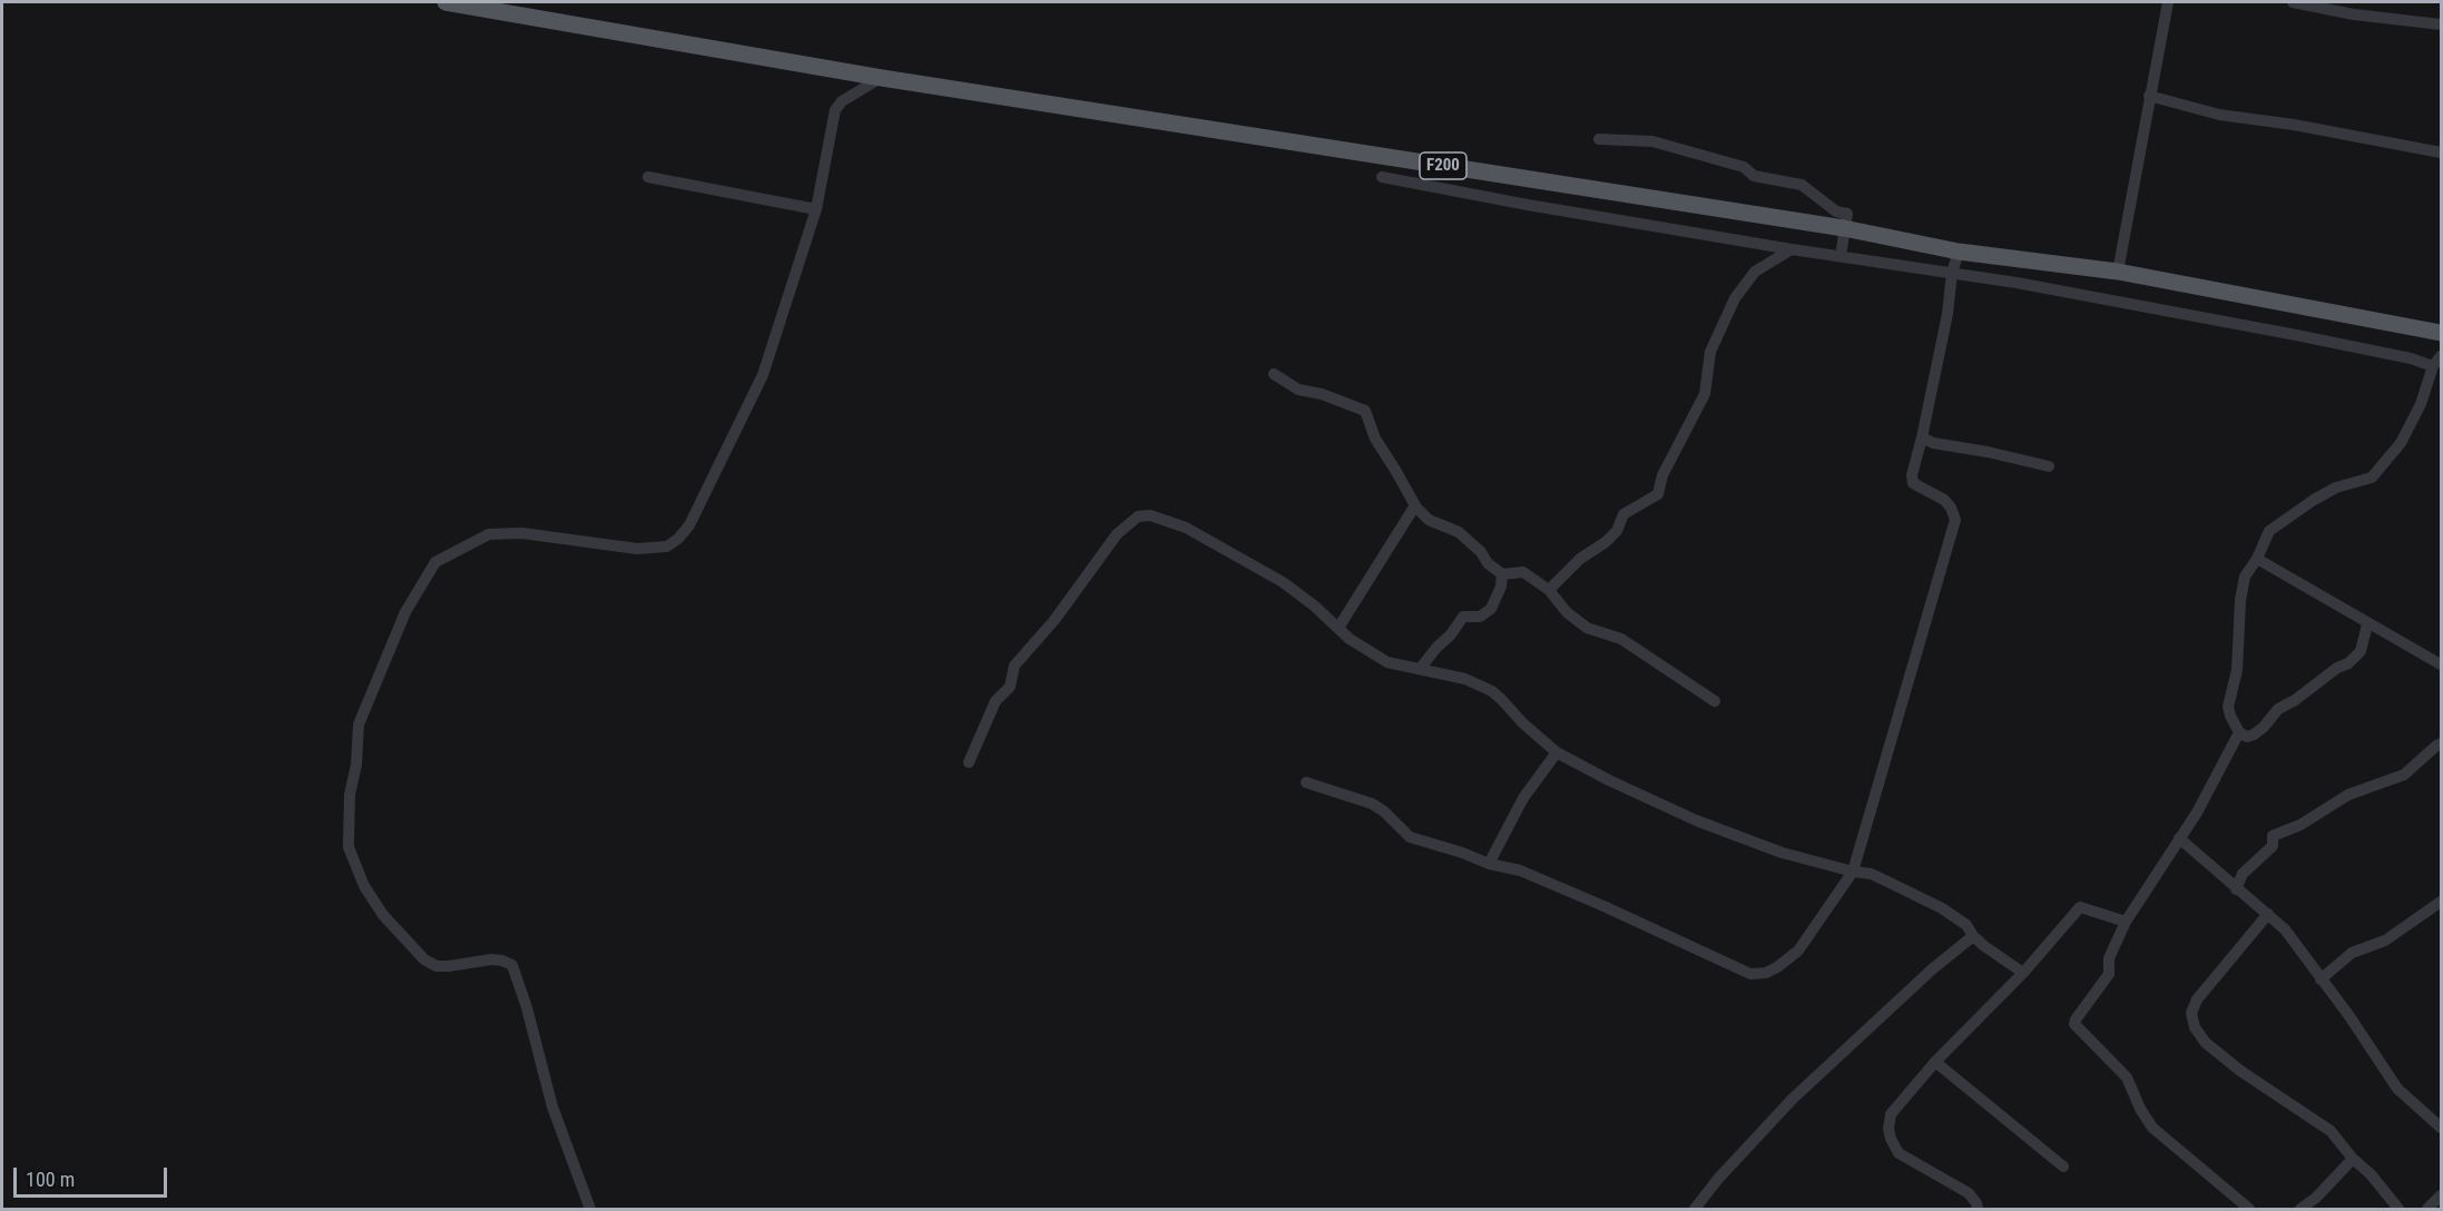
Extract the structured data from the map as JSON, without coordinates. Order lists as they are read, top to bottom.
{
  "streets": {
    "main road": ["F200"]
  },
  "scale_bar": "100 m"
}
